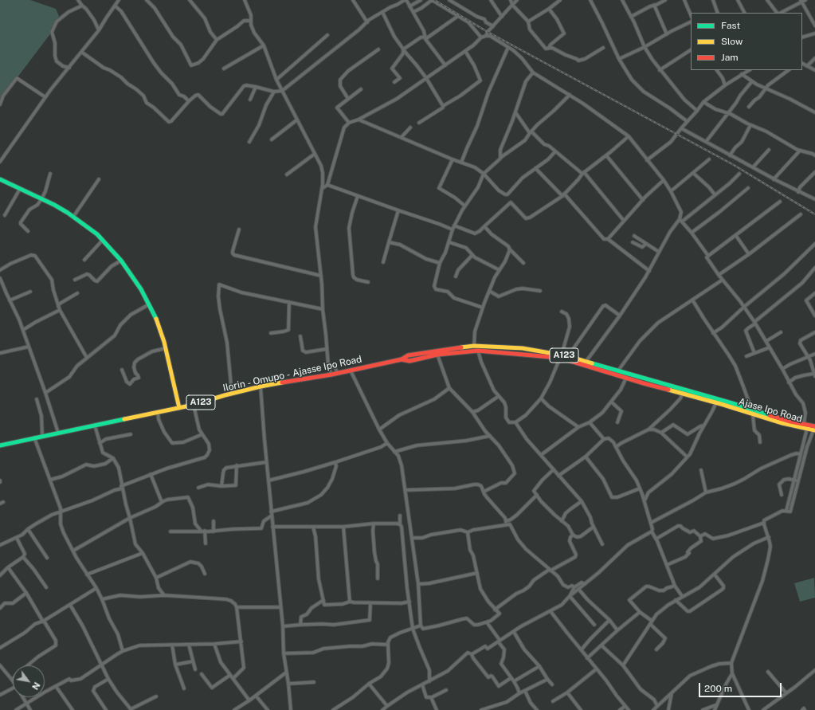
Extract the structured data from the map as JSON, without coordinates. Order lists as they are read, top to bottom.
{
  "streets": {
    "main road": ["A123", "Ilorin - Omupo - Ajasse Ipo Road", "Ajase Ipo Road"]
  },
  "crossings": [
    ["Ilorin - Omupo - Ajasse Ipo Road", "Ajase Ipo Road"]
  ],
  "legend": ["Fast", "Slow", "Jam"],
  "scale_bar": "200 m",
  "north": "bottom right"
}
